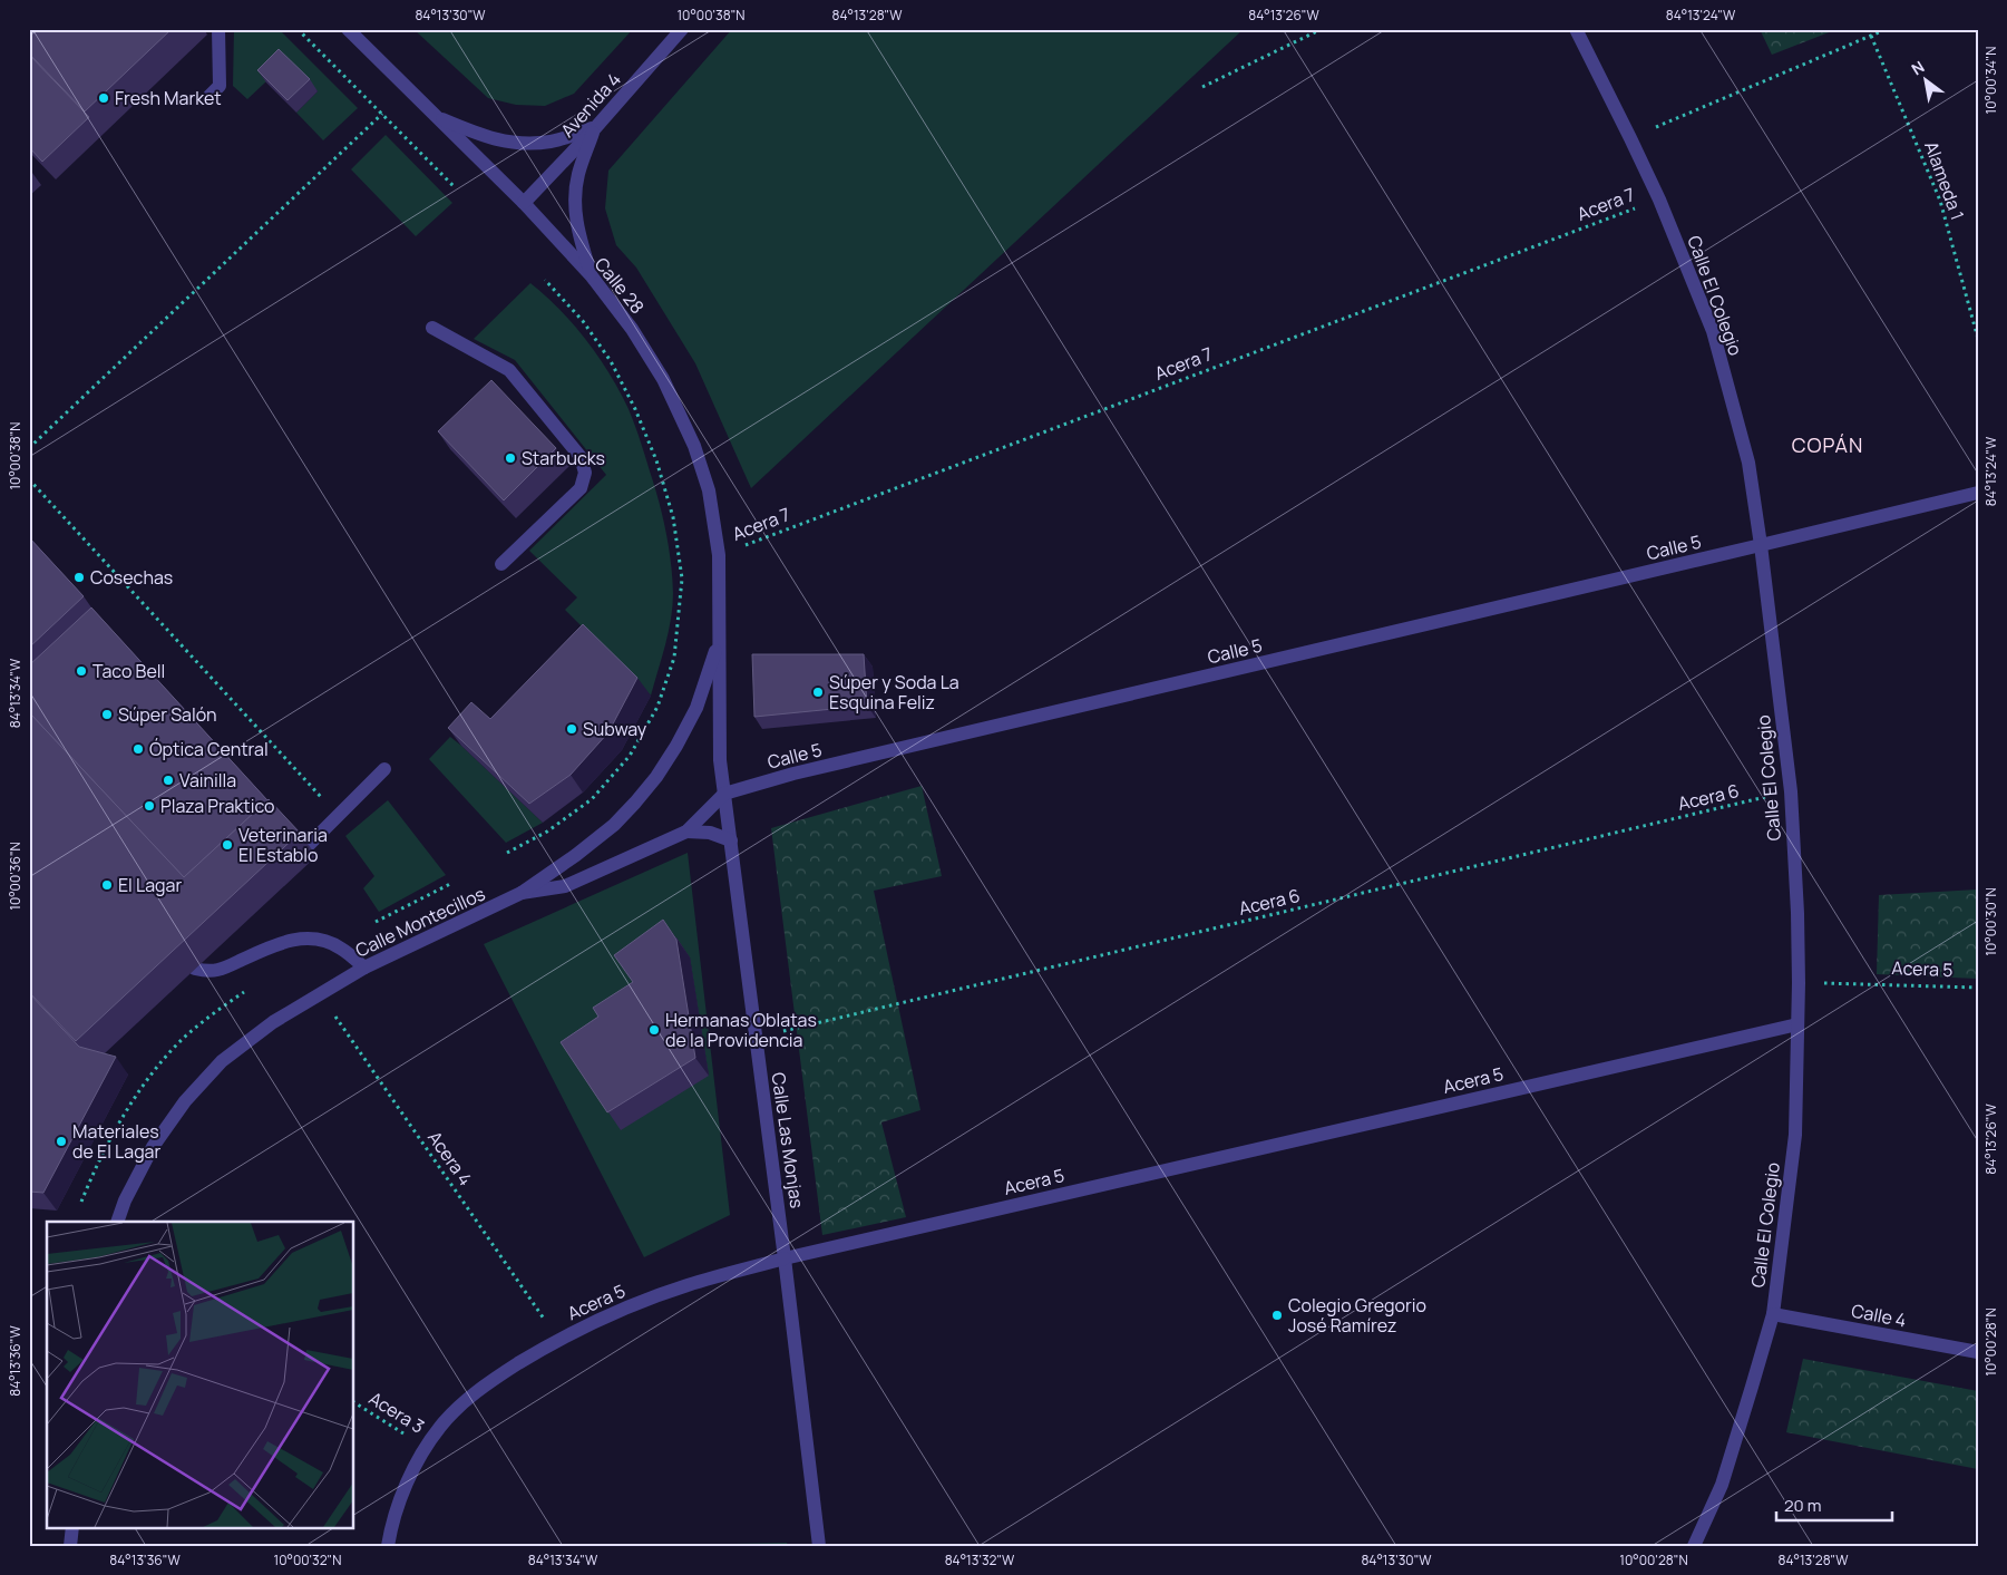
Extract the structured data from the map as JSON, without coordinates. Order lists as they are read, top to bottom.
{
  "streets": {
    "street": [
      "Avenida 4",
      "Calle 28",
      "Calle El Colegio",
      "Calle 5",
      "Calle Montecillos",
      "Acera 5",
      "Calle Las Monjas",
      "Calle 4"
    ],
    "path": [
      "Alameda 1",
      "Acera 7",
      "Acera 6",
      "Acera 4",
      "Acera 3"
    ]
  },
  "crossings": [
    ["Avenida 4", "Calle 28"],
    ["Acera 7", "Calle 28"],
    ["Acera 7", "Calle El Colegio"],
    ["Calle 28", "Calle Montecillos"],
    ["Calle 28", "Calle Las Monjas"],
    ["Calle El Colegio", "Calle 5"],
    ["Calle El Colegio", "Acera 6"],
    ["Calle El Colegio", "Acera 5"],
    ["Calle El Colegio", "Calle 4"],
    ["Calle 5", "Calle Montecillos"],
    ["Calle 5", "Calle Las Monjas"],
    ["Acera 6", "Calle Las Monjas"],
    ["Calle Montecillos", "Calle Las Monjas"],
    ["Calle Montecillos", "Acera 4"],
    ["Acera 5", "Calle Las Monjas"],
    ["Acera 5", "Acera 4"],
    ["Acera 5", "Acera 3"]
  ],
  "districts": ["COPÁN"],
  "places": [
    "Fresh Market",
    "Starbucks",
    "Cosechas",
    "Taco Bell",
    "Súper y Soda La Esquina Feliz",
    "Súper Salón",
    "Subway",
    "Óptica Central",
    "Vainilla",
    "Plaza Praktico",
    "Veterinaria El Establo",
    "El Lagar",
    "Hermanas Oblatas de la Providencia",
    "Materiales de El Lagar",
    "Colegio Gregorio José Ramírez"
  ],
  "scale_bar": "20 m",
  "north": "top left",
  "coordinates": [
    "84°13'30\"W",
    "10°00'38\"N",
    "84°13'28\"W",
    "84°13'26\"W",
    "84°13'24\"W",
    "10°00'34\"N",
    "84°13'34\"W",
    "10°00'36\"N",
    "10°00'30\"N",
    "10°00'28\"N",
    "84°13'36\"W",
    "10°00'32\"N",
    "84°13'32\"W"
  ]
}
